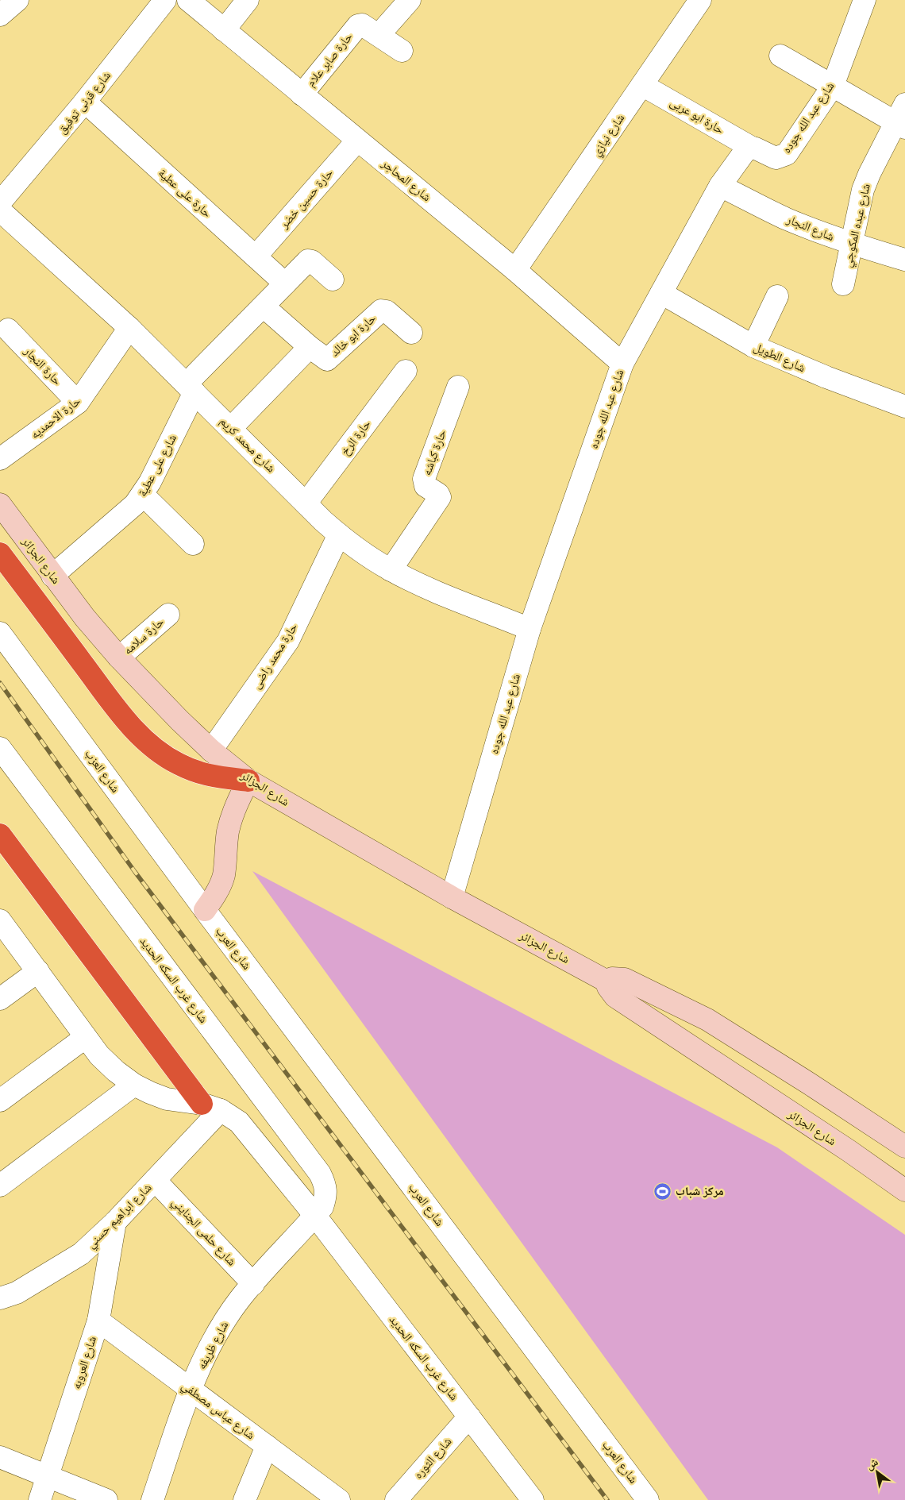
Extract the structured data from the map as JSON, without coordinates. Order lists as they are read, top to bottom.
{
  "streets": {
    "street": [
      "حارة صابر علام",
      "شارع قرنى توفيق",
      "حارة ابو عربى",
      "شارع عبد الله جوده",
      "شارع نيازي",
      "شارع المحاجر",
      "حارة على عطية",
      "حارة حسين خضر",
      "شارع عبده المكوجي",
      "شارع النجار",
      "حارة ابو خالد",
      "شارع الطويل",
      "حارة النجار",
      "حارة الاحمديه",
      "حارة الرخ",
      "شارع محمد كريم",
      "حارة كباشه",
      "شارع على عطية",
      "شارع الجزائر",
      "حارة سلامه",
      "حارة محمد راضى",
      "شارع العزب",
      "شارع العرب",
      "شارع غرب السكه الحديد",
      "شارع ابراهيم حسني",
      "شارع حلمى الجنايني",
      "شارع ظريفه",
      "شارع العروبه",
      "شارع عباس مصطفي",
      "شارع الثوره"
    ]
  },
  "crossings": [
    ["حارة صابر علام", "شارع المحاجر"],
    ["شارع قرنى توفيق", "حارة على عطية"],
    ["حارة ابو عربى", "شارع عبد الله جوده"],
    ["حارة ابو عربى", "شارع نيازي"],
    ["شارع عبد الله جوده", "شارع المحاجر"],
    ["شارع عبد الله جوده", "شارع النجار"],
    ["شارع عبد الله جوده", "شارع الطويل"],
    ["شارع عبد الله جوده", "شارع محمد كريم"],
    ["شارع عبد الله جوده", "شارع الجزائر"],
    ["شارع نيازي", "شارع المحاجر"],
    ["شارع المحاجر", "حارة حسين خضر"],
    ["حارة على عطية", "حارة حسين خضر"],
    ["حارة على عطية", "شارع على عطية"],
    ["شارع عبده المكوجي", "شارع النجار"],
    ["حارة النجار", "حارة الاحمديه"],
    ["حارة الاحمديه", "شارع محمد كريم"],
    ["حارة الرخ", "شارع محمد كريم"],
    ["شارع محمد كريم", "حارة كباشه"],
    ["شارع محمد كريم", "شارع على عطية"],
    ["شارع محمد كريم", "حارة محمد راضى"],
    ["شارع على عطية", "شارع الجزائر"],
    ["شارع الجزائر", "حارة سلامه"],
    ["شارع الجزائر", "حارة محمد راضى"],
    ["شارع العزب", "شارع العرب"],
    ["شارع غرب السكه الحديد", "شارع ابراهيم حسني"],
    ["شارع غرب السكه الحديد", "شارع ظريفه"],
    ["شارع غرب السكه الحديد", "شارع الثوره"],
    ["شارع ابراهيم حسني", "شارع حلمى الجنايني"],
    ["شارع ابراهيم حسني", "شارع العروبه"],
    ["شارع حلمى الجنايني", "شارع ظريفه"],
    ["شارع ظريفه", "شارع عباس مصطفي"],
    ["شارع العروبه", "شارع عباس مصطفي"]
  ],
  "places": {
    "sports": ["مركز شباب"]
  },
  "north": "top left"
}
